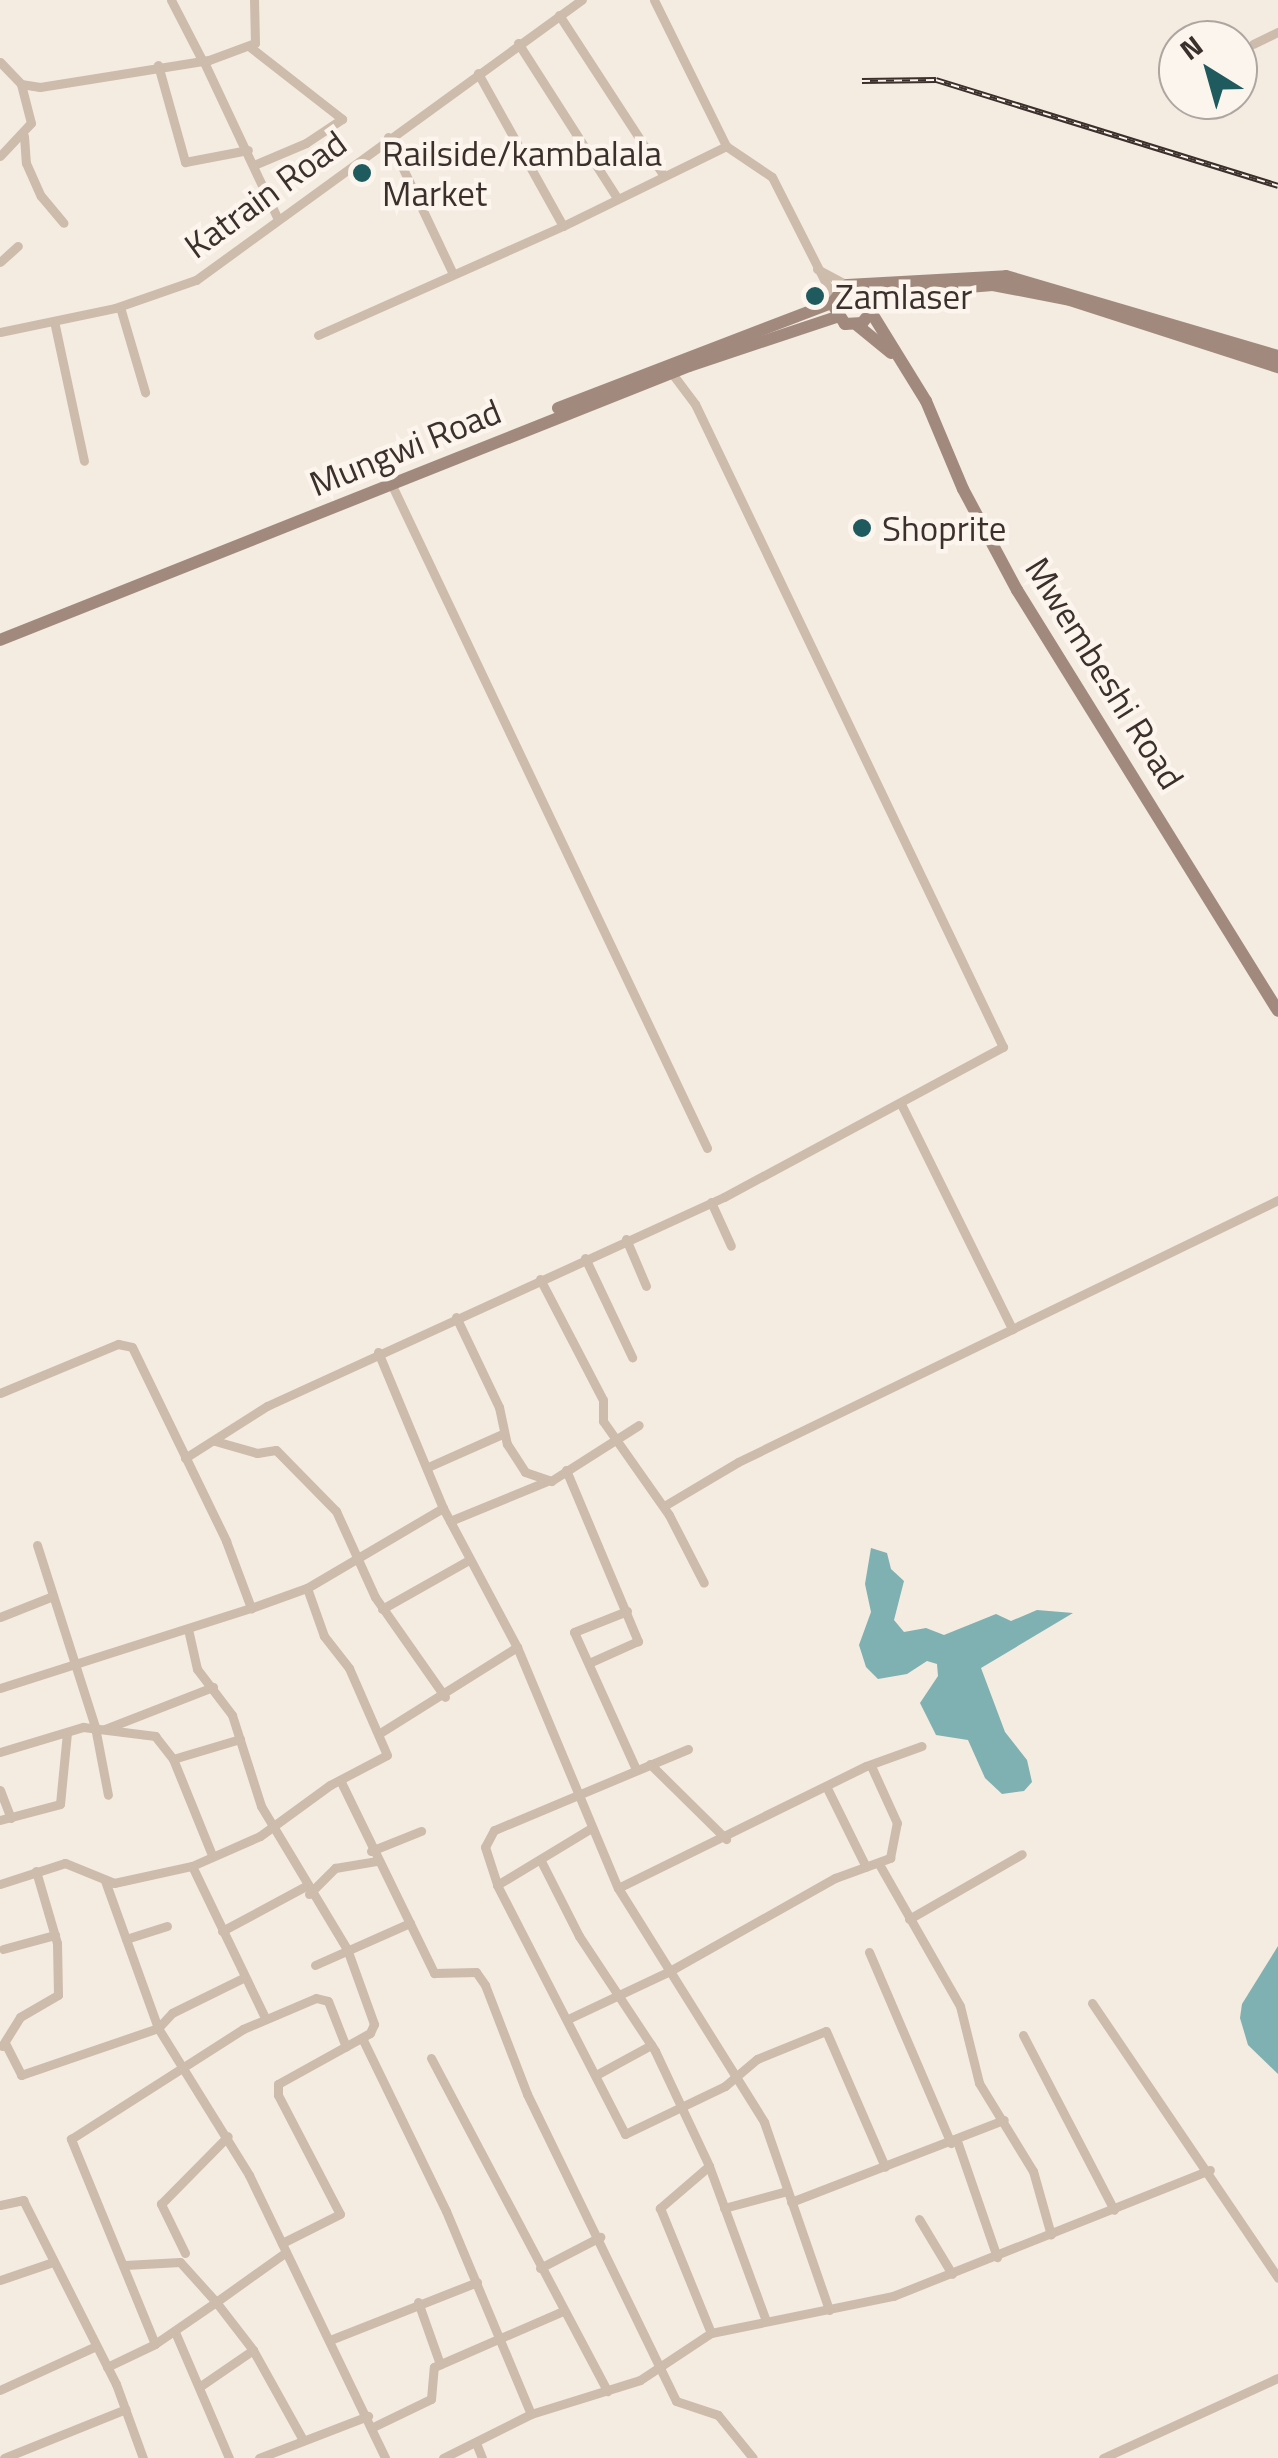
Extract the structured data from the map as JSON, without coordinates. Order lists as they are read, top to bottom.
{
  "streets": {
    "main road": ["Mungwi Road", "Mwembeshi Road"],
    "street": ["Katrain Road"]
  },
  "places": ["Railside/kambalala Market", "Zamlaser", "Shoprite"],
  "north": "top left"
}
